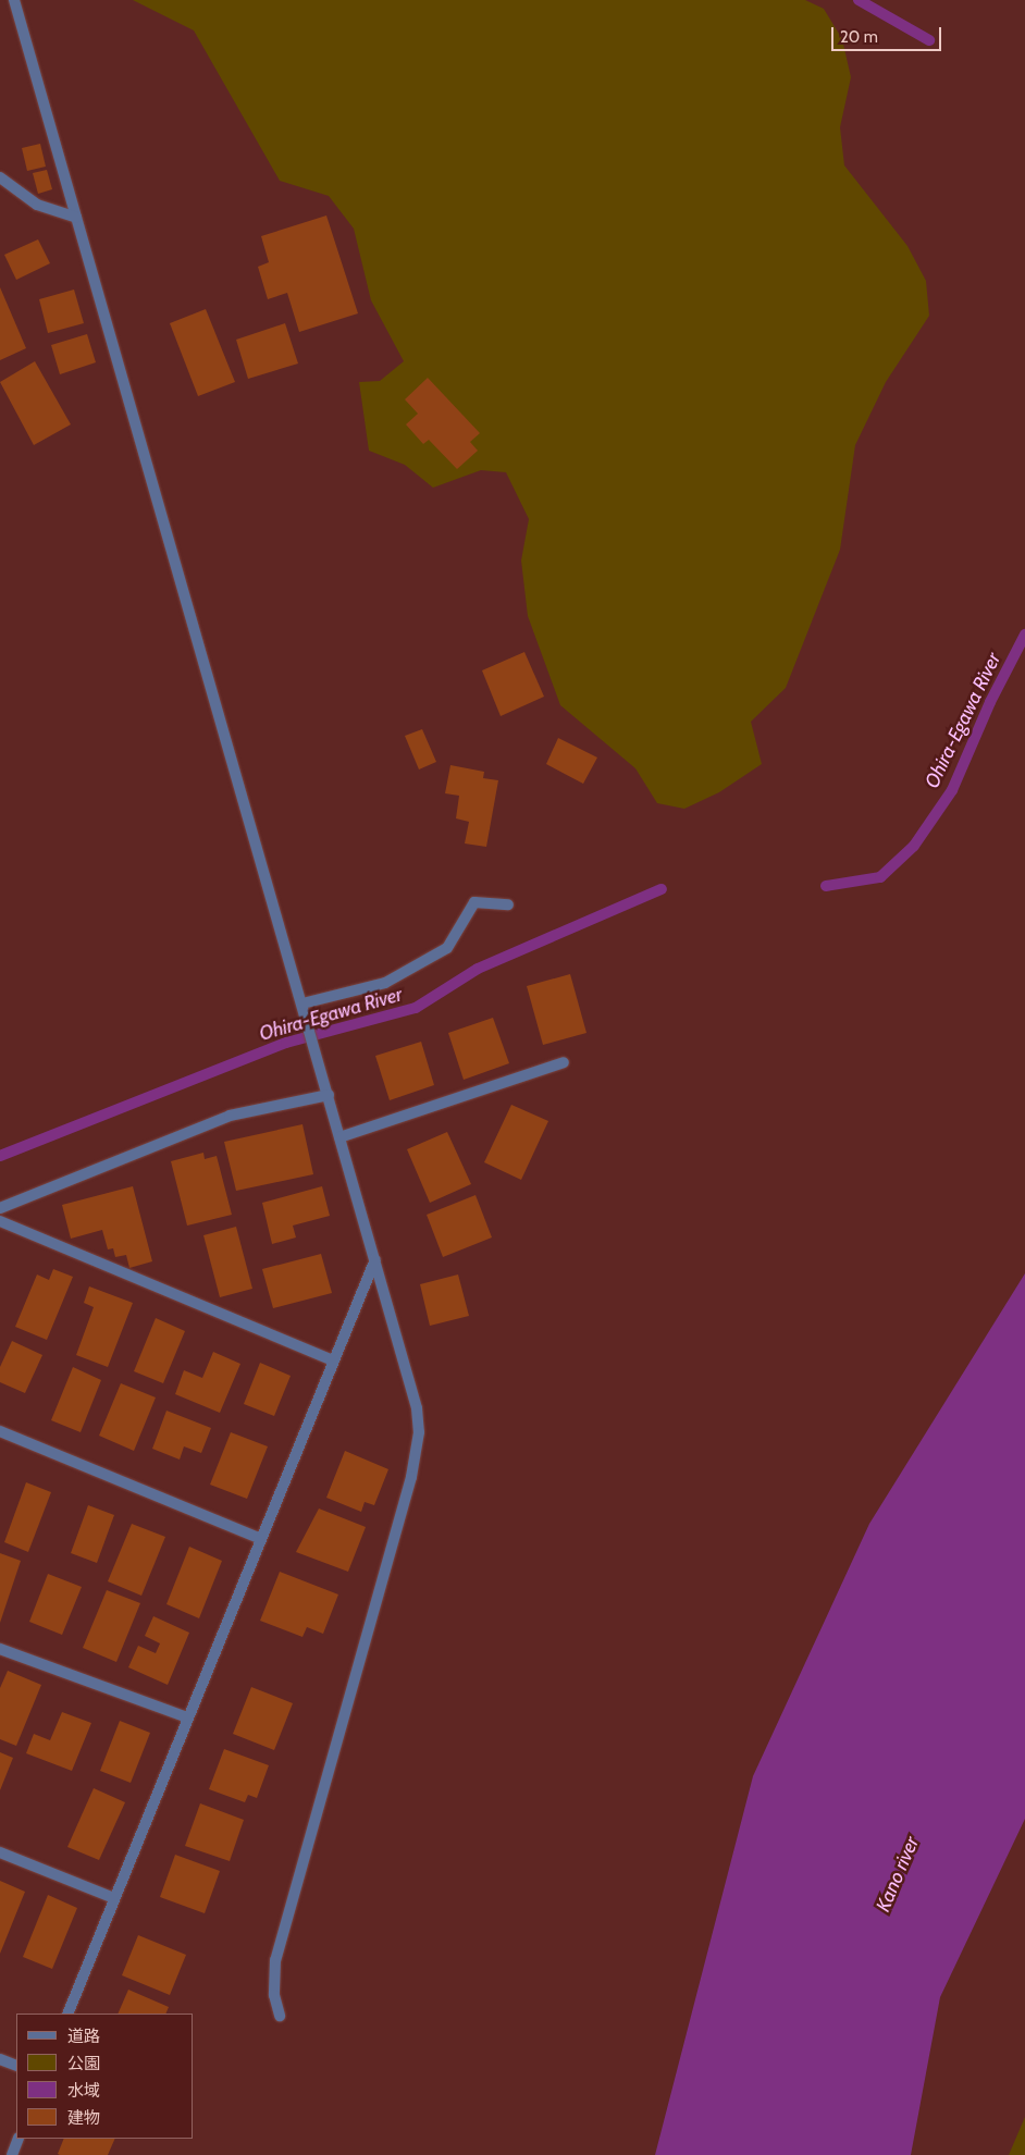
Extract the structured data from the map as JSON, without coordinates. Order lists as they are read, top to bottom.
{
  "water": ["Ohira-Egawa River", "Kano river"],
  "legend": [
    "道路",
    "公園",
    "水域",
    "建物"
  ],
  "scale_bar": "20 m"
}
